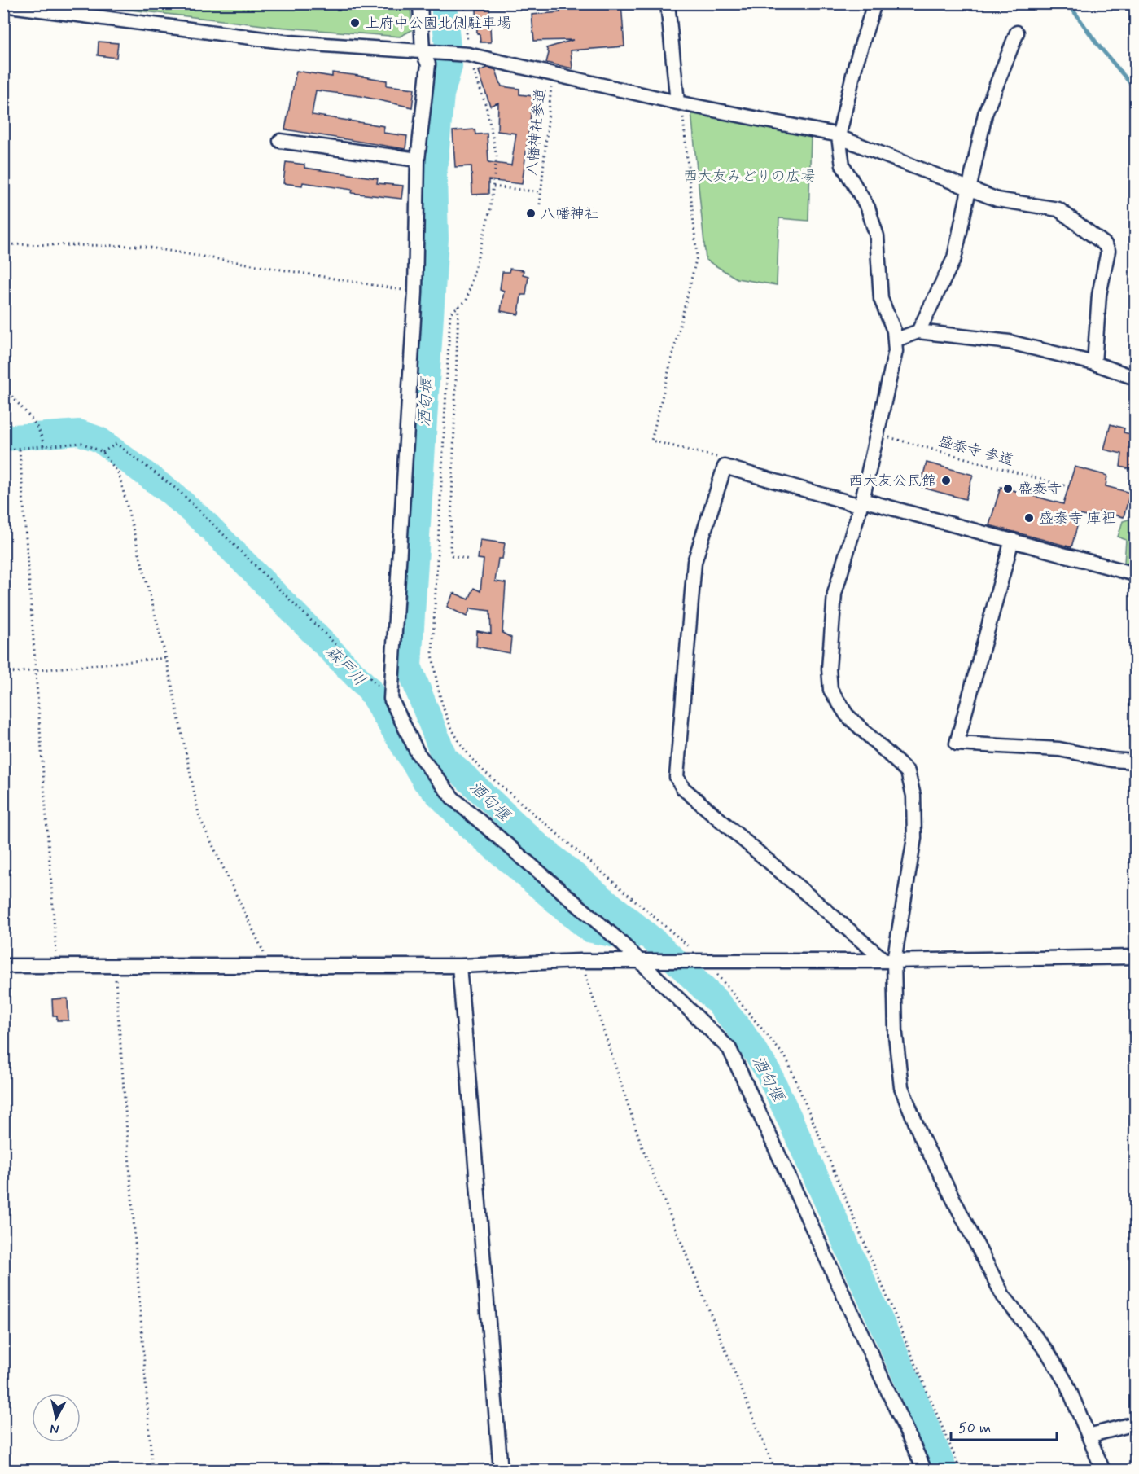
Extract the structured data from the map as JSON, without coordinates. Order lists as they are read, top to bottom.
{
  "streets": {
    "path": ["八幡神社参道", "盛泰寺 参道"]
  },
  "water": ["酒匂堰", "森戸川"],
  "parks": ["西大友みどりの広場"],
  "places": [
    "上府中公園北側駐車場",
    "八幡神社",
    "西大友公民館",
    "盛泰寺",
    "盛泰寺 庫裡"
  ],
  "scale_bar": "50 m",
  "north": "bottom"
}
